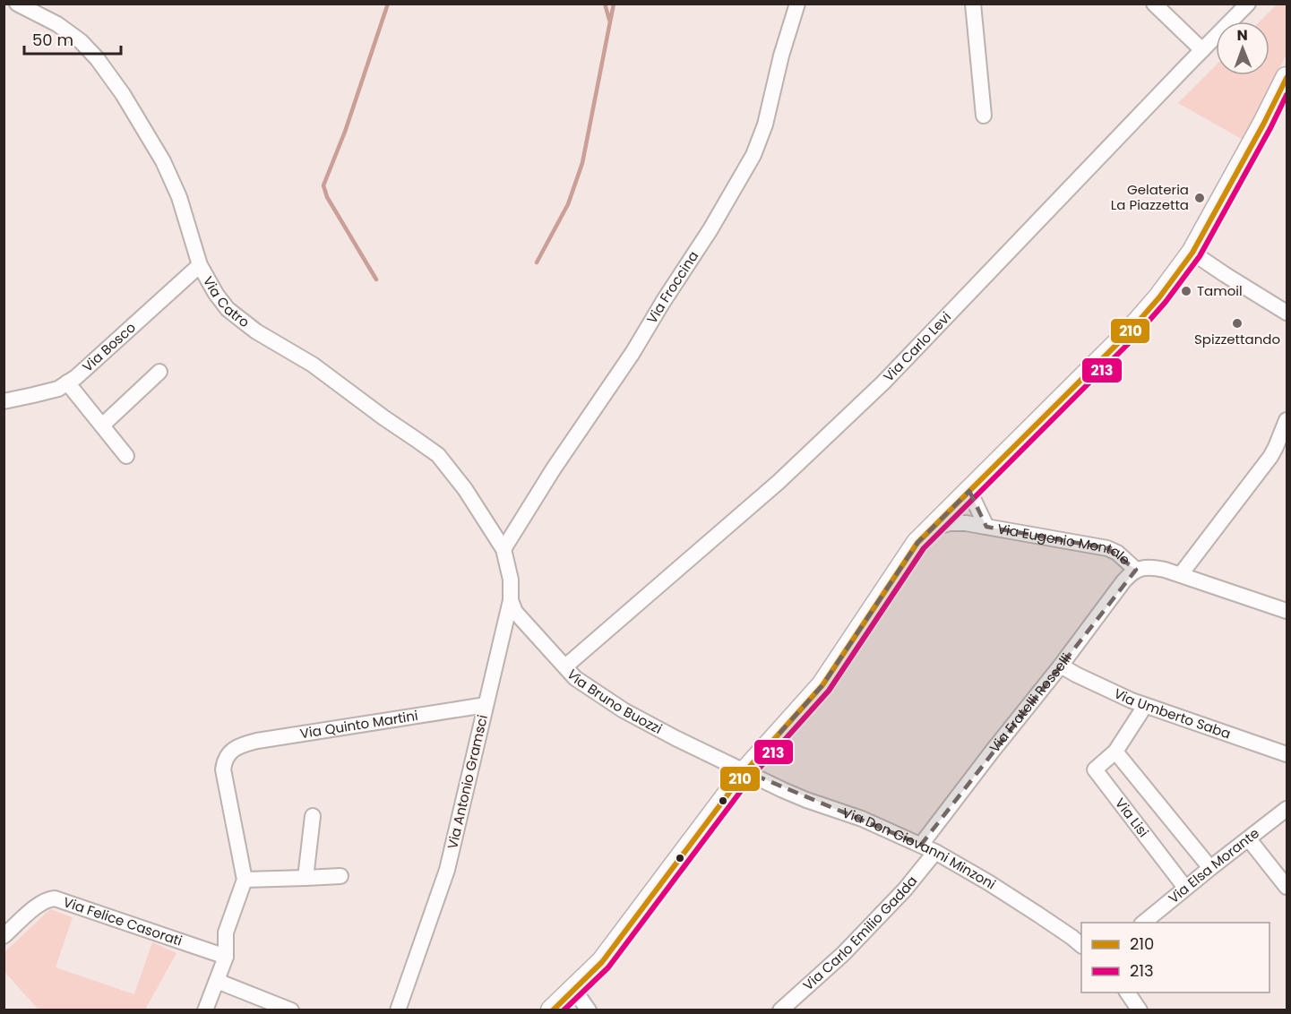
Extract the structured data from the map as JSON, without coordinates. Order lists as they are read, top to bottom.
{
  "streets": {
    "street": [
      "Via Froccina",
      "Via Catro",
      "Via Bosco",
      "Via Carlo Levi",
      "Via Eugenio Montale",
      "Via Bruno Buozzi",
      "Via Fratelli Rosselli",
      "Via Umberto Saba",
      "Via Quinto Martini",
      "Via Antonio Gramsci",
      "Via Lisi",
      "Via Don Giovanni Minzoni",
      "Via Elsa Morante",
      "Via Felice Casorati",
      "Via Carlo Emilio Gadda"
    ]
  },
  "crossings": [
    ["Via Froccina", "Via Catro"],
    ["Via Froccina", "Via Antonio Gramsci"],
    ["Via Catro", "Via Bosco"],
    ["Via Catro", "Via Antonio Gramsci"],
    ["Via Carlo Levi", "Via Bruno Buozzi"],
    ["Via Eugenio Montale", "Via Fratelli Rosselli"],
    ["Via Bruno Buozzi", "Via Antonio Gramsci"],
    ["Via Bruno Buozzi", "Via Don Giovanni Minzoni"],
    ["Via Fratelli Rosselli", "Via Umberto Saba"],
    ["Via Fratelli Rosselli", "Via Don Giovanni Minzoni"],
    ["Via Umberto Saba", "Via Lisi"],
    ["Via Quinto Martini", "Via Antonio Gramsci"],
    ["Via Lisi", "Via Elsa Morante"],
    ["Via Don Giovanni Minzoni", "Via Carlo Emilio Gadda"]
  ],
  "places": ["Gelateria La Piazzetta", "Tamoil", "Spizzettando"],
  "lines": ["transit line 210", "transit line 213"],
  "legend": ["210", "213"],
  "scale_bar": "50 m",
  "north": "top"
}
